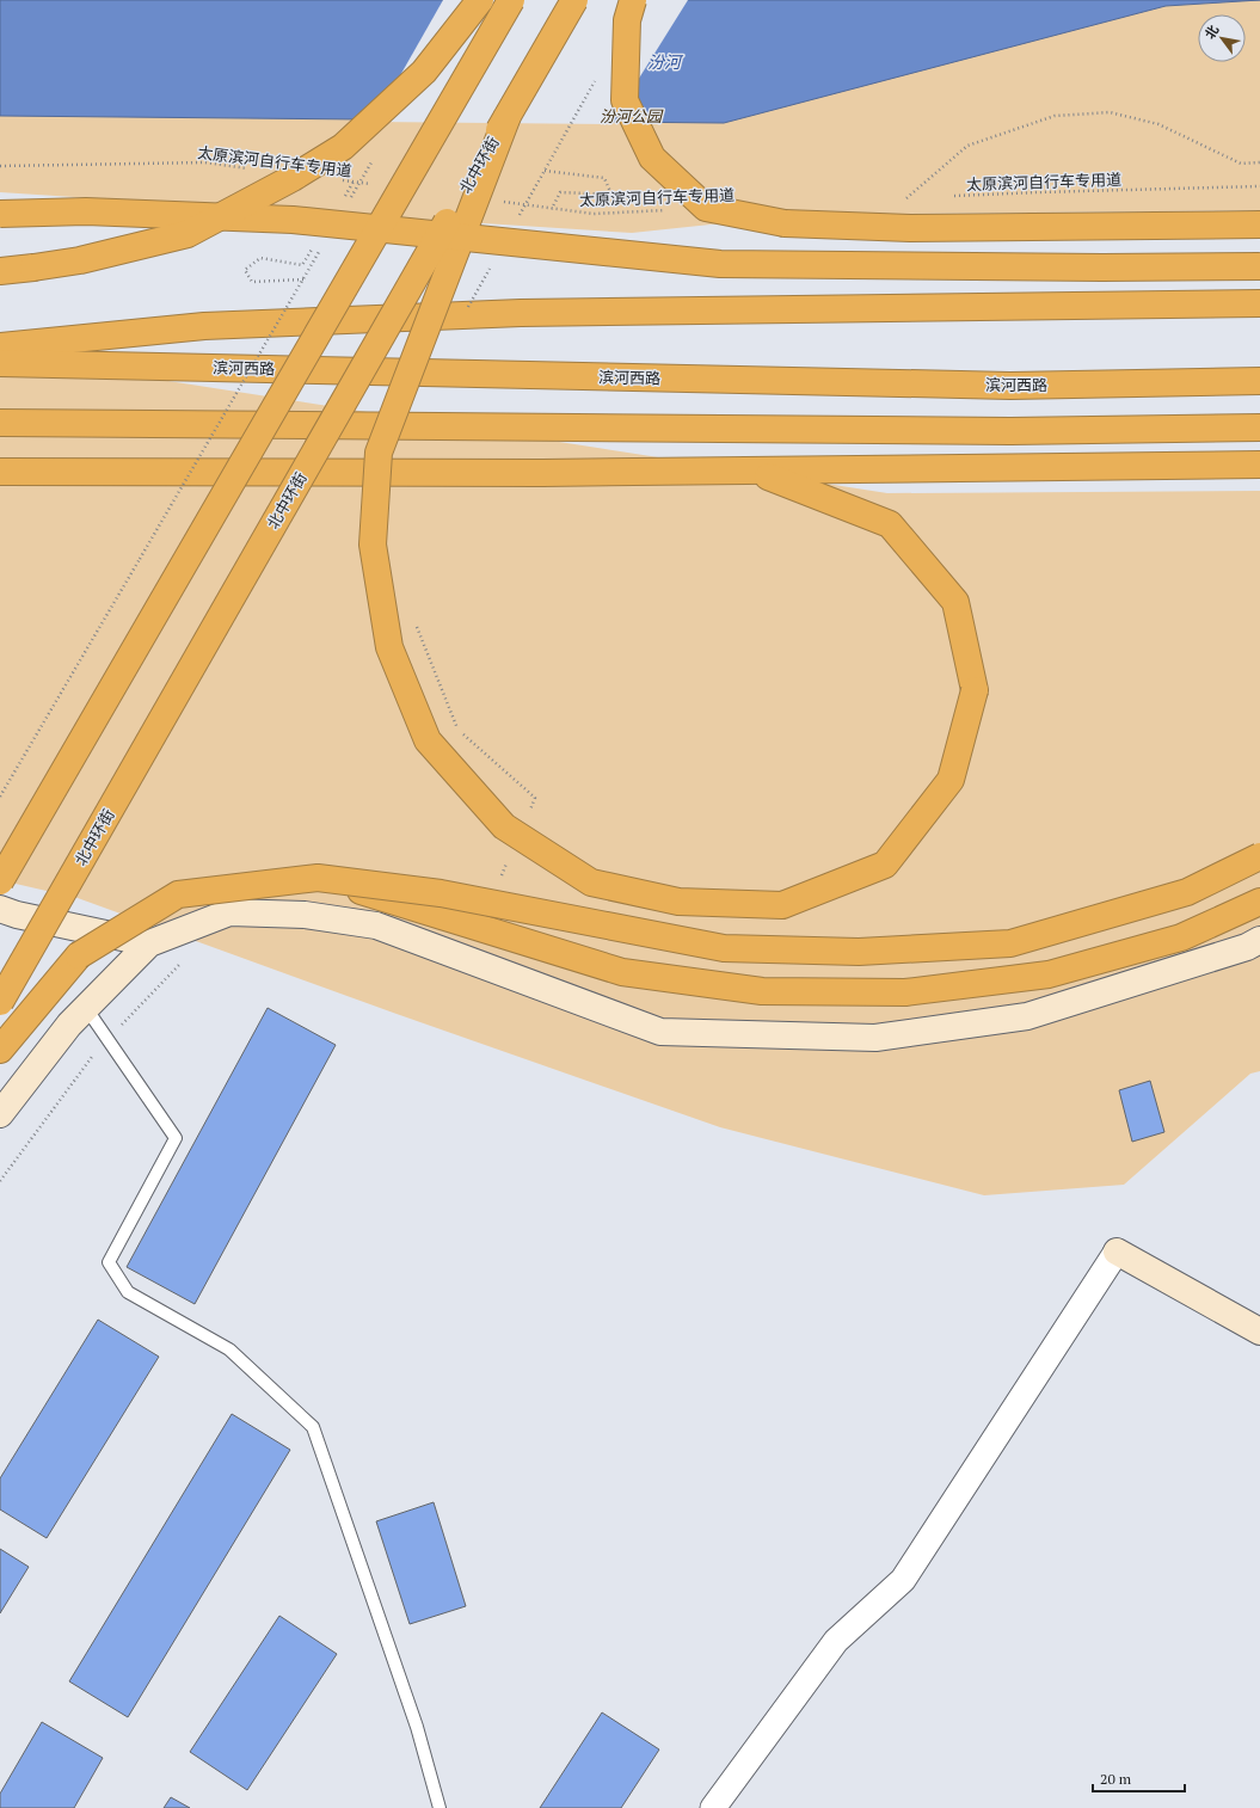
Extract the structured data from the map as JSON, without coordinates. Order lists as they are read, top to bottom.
{
  "streets": {
    "highway": ["北中环街", "滨河西路"],
    "path": ["太原滨河自行车专用道"]
  },
  "water": ["汾河"],
  "parks": ["汾河公园"],
  "scale_bar": "20 m",
  "north": "top left"
}
